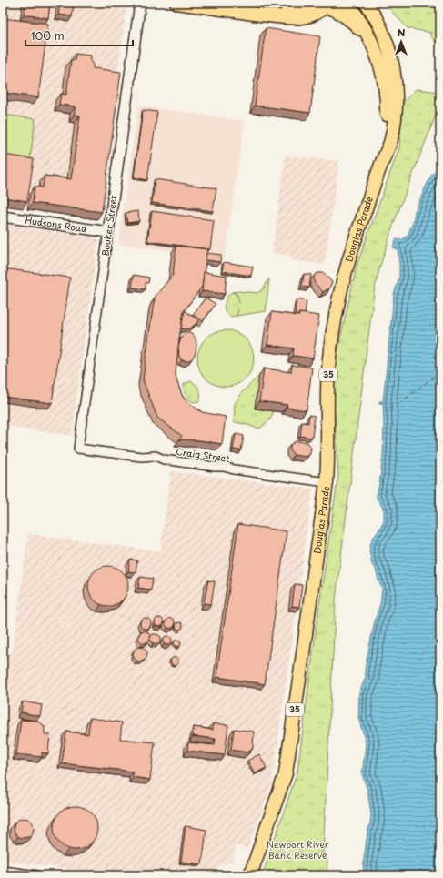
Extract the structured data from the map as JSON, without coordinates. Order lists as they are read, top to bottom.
{
  "streets": {
    "main road": ["Douglas Parade", "35"],
    "street": ["Hudsons Road", "Booker Street", "Craig Street"]
  },
  "crossings": [
    ["Hudsons Road", "Booker Street"],
    ["Booker Street", "Craig Street"],
    ["Douglas Parade", "Craig Street"]
  ],
  "parks": ["Newport River Bank Reserve"],
  "scale_bar": "100 m",
  "north": "top"
}
